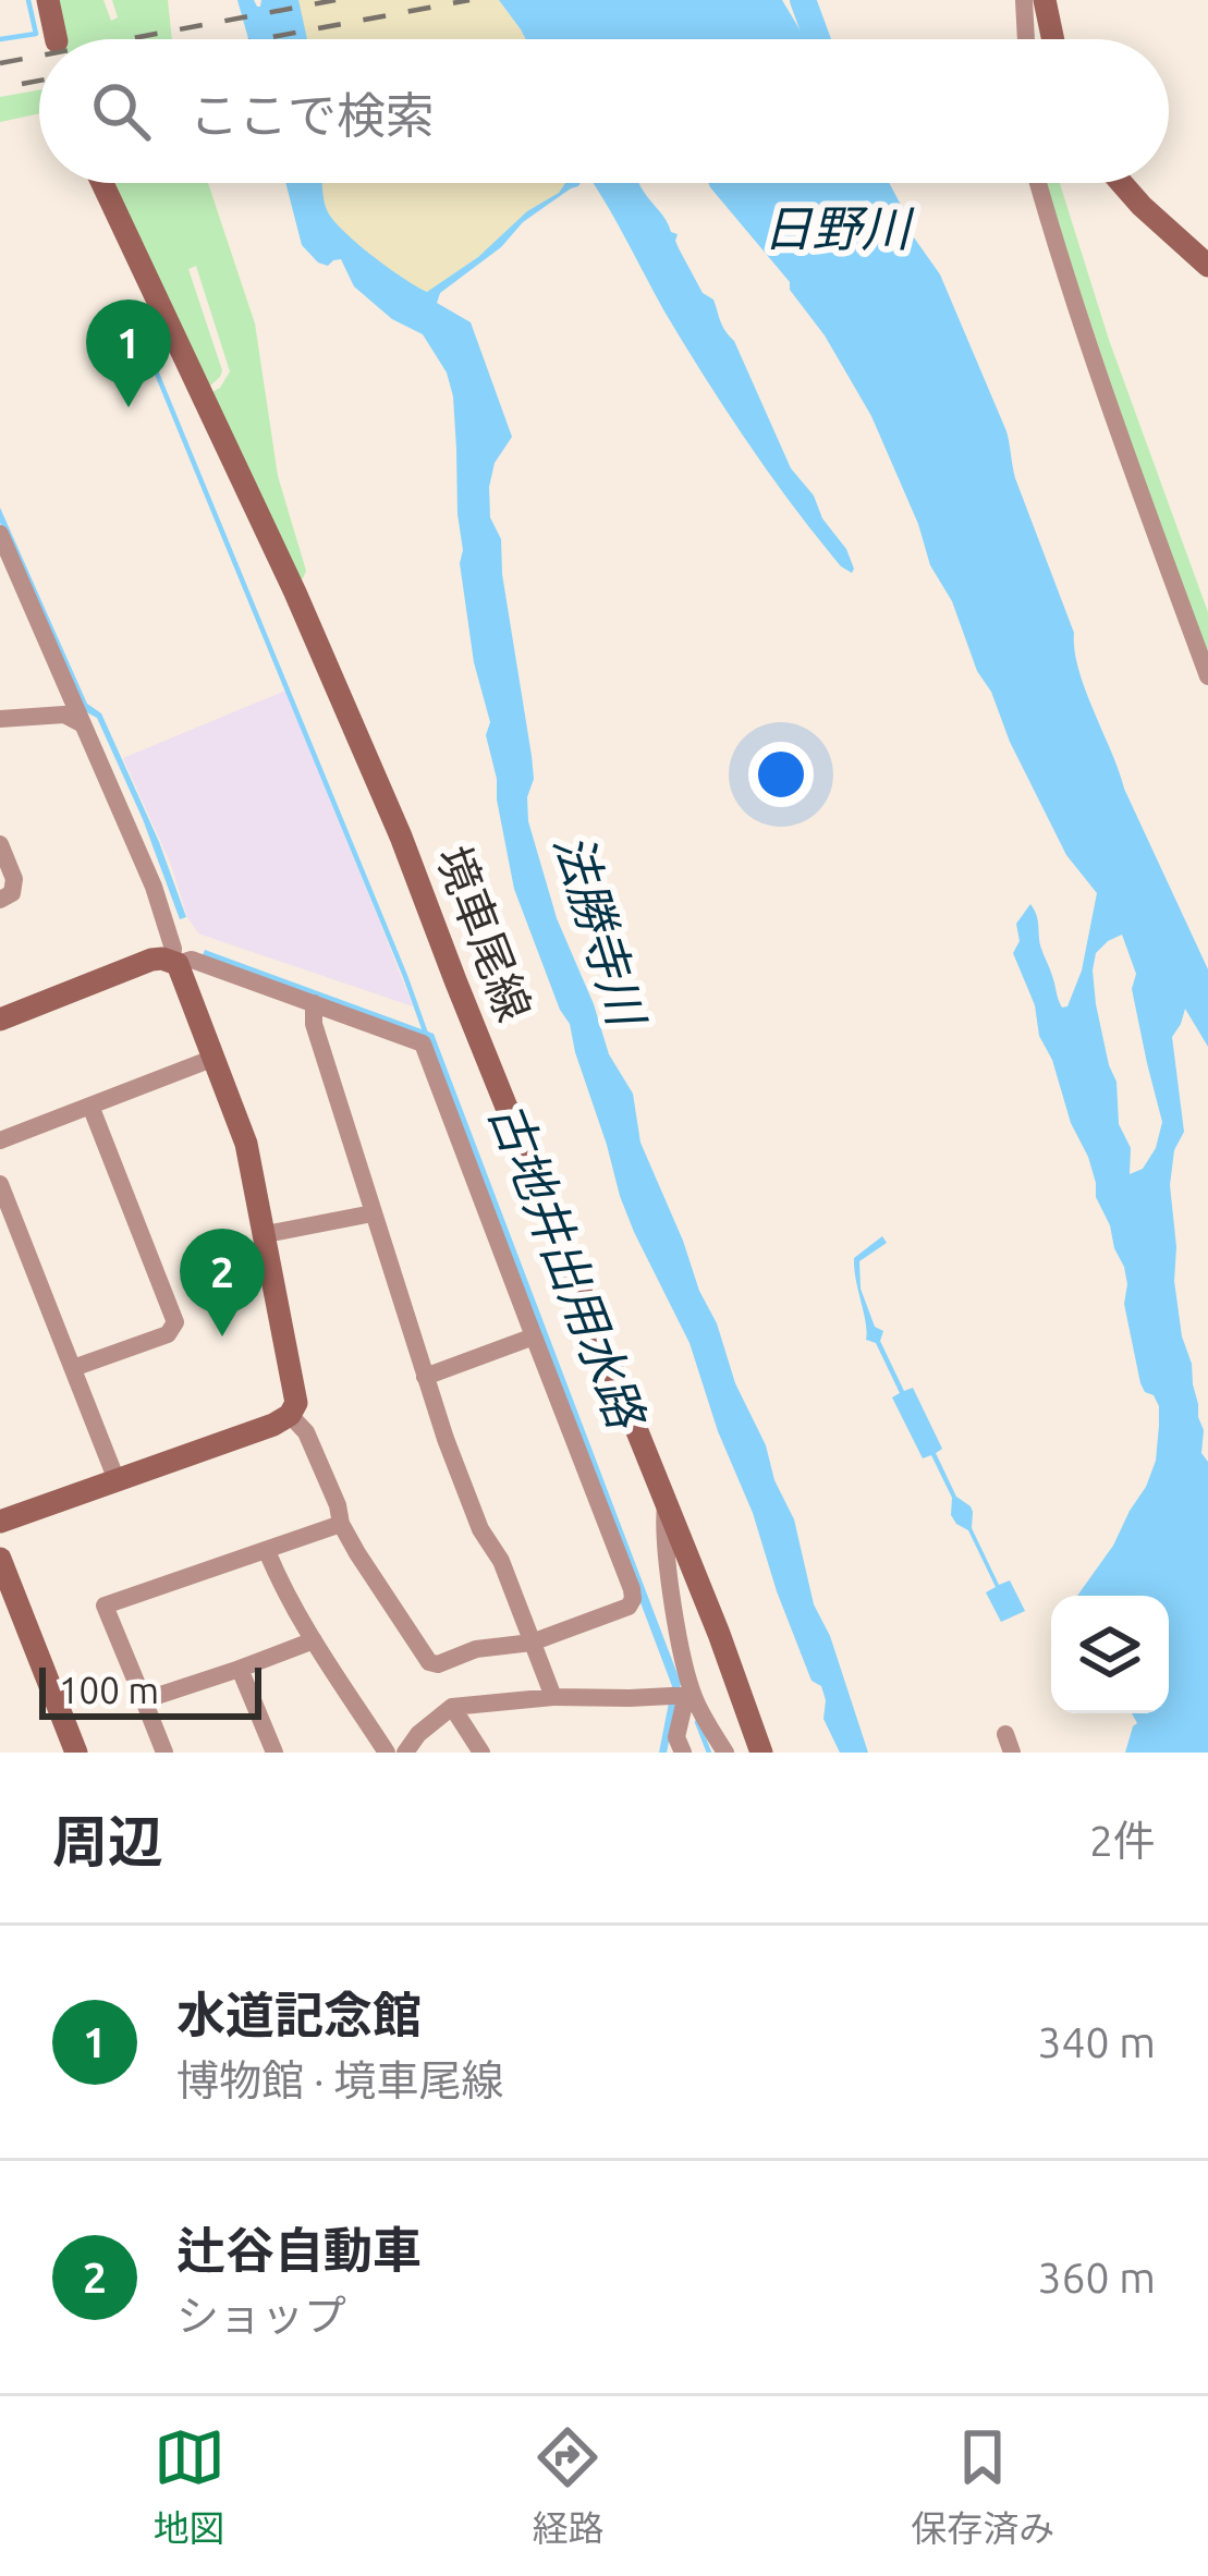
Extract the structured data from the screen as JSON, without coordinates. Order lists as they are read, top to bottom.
{
  "streets": {
    "main road": ["境車尾線"]
  },
  "water": ["日野川", "法勝寺川", "古地井出用水路"],
  "scale_bar": "100 m",
  "page": {
    "search": "ここで検索",
    "pins": ["1", "2"],
    "scale": "100 m",
    "heading": ["周辺", "2件"],
    "list": [
      {
        "mark": "1",
        "name": "水道記念館",
        "note": "博物館 · 境車尾線",
        "value": "340 m"
      },
      {
        "mark": "2",
        "name": "辻谷自動車",
        "note": "ショップ",
        "value": "360 m"
      }
    ],
    "nav": ["地図", "経路", "保存済み"]
  }
}
